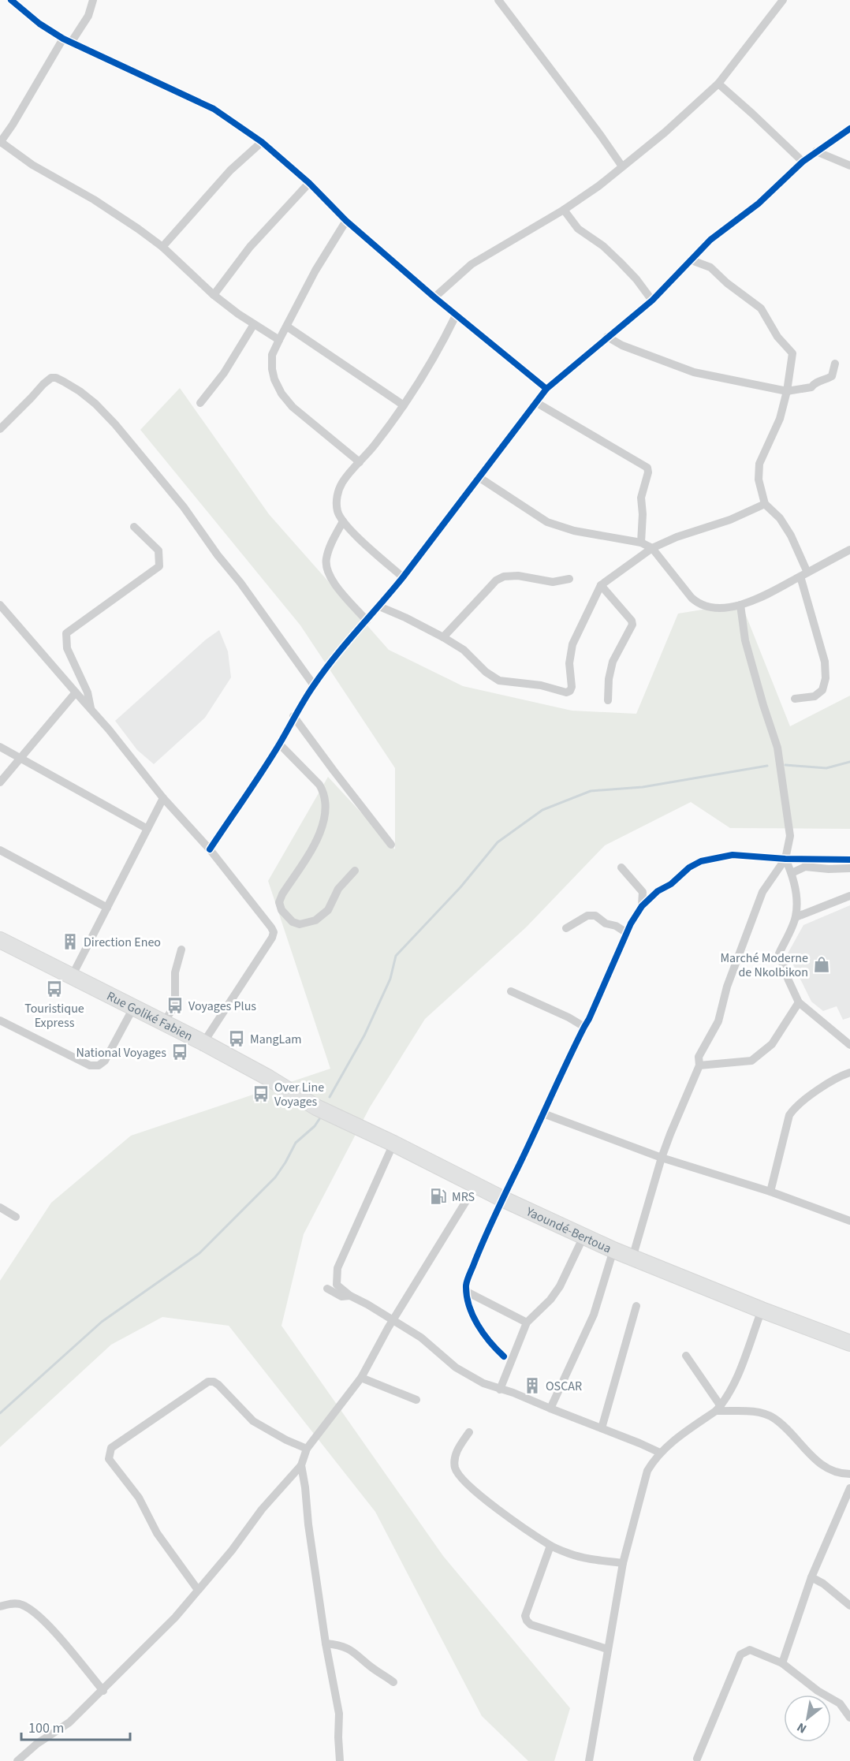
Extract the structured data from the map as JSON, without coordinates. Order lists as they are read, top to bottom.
{
  "streets": {
    "highway": ["Rue Goliké Fabien", "Yaoundé-Bertoua"]
  },
  "crossings": [
    ["Rue Goliké Fabien", "Yaoundé-Bertoua"]
  ],
  "places": {
    "building": ["Direction Eneo", "OSCAR"],
    "shop": ["Marché Moderne de Nkolbikon"],
    "bus stop": [
      "Touristique Express",
      "Voyages Plus",
      "MangLam",
      "National Voyages",
      "Over Line Voyages"
    ],
    "fuel station": ["MRS"]
  },
  "scale_bar": "100 m",
  "north": "bottom left"
}
